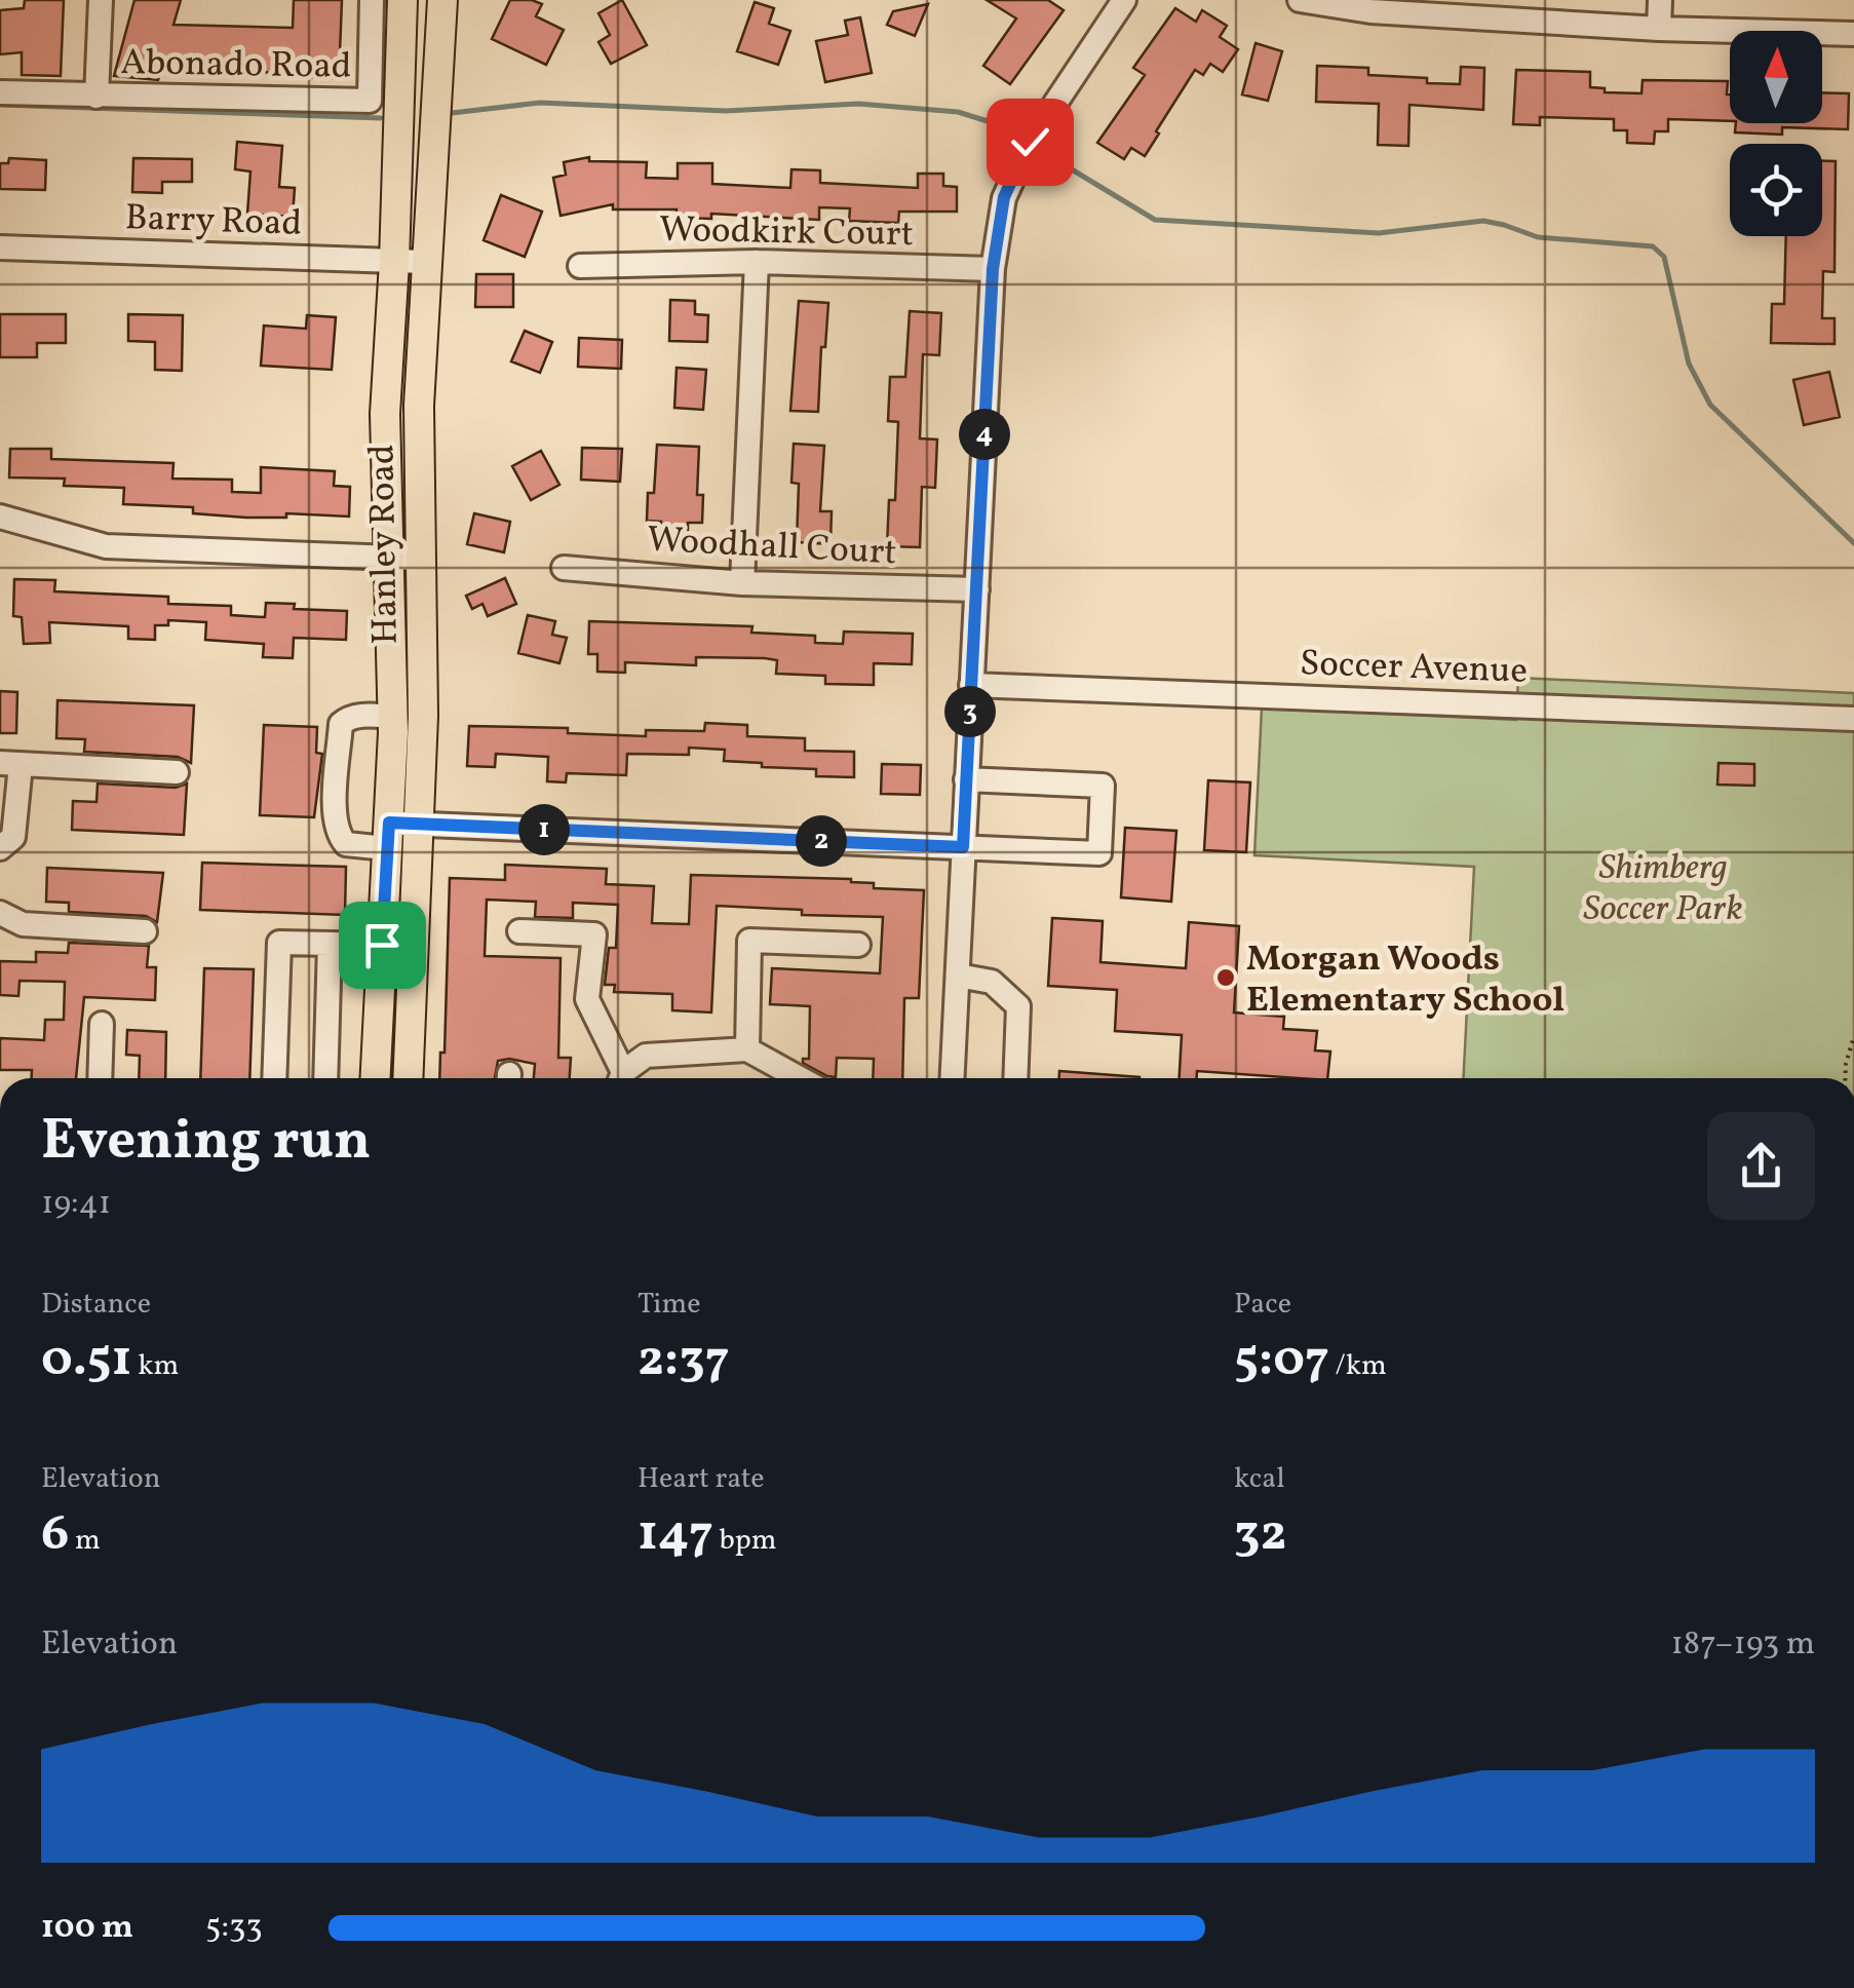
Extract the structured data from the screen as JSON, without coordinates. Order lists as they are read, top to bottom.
{
  "streets": {
    "main road": ["Hanley Road"],
    "street": [
      "Abonado Road",
      "Barry Road",
      "Woodkirk Court",
      "Woodhall Court",
      "Soccer Avenue"
    ]
  },
  "crossings": [
    ["Barry Road", "Hanley Road"]
  ],
  "parks": ["Shimberg Soccer Park"],
  "places": ["Morgan Woods Elementary School"],
  "north": "top",
  "page": {
    "pins": [
      "4",
      "3",
      "1",
      "2"
    ],
    "heading": ["Evening run", "19:41"],
    "stats": [
      ["Distance", "0.51 km"],
      ["Time", "2:37"],
      ["Pace", "5:07 /km"],
      ["Elevation", "6 m"],
      ["Heart rate", "147 bpm"],
      ["kcal", "32"]
    ],
    "chart": ["Elevation", "187–193 m"],
    "list": [
      {
        "name": "100 m",
        "note": "5:33"
      }
    ]
  }
}
